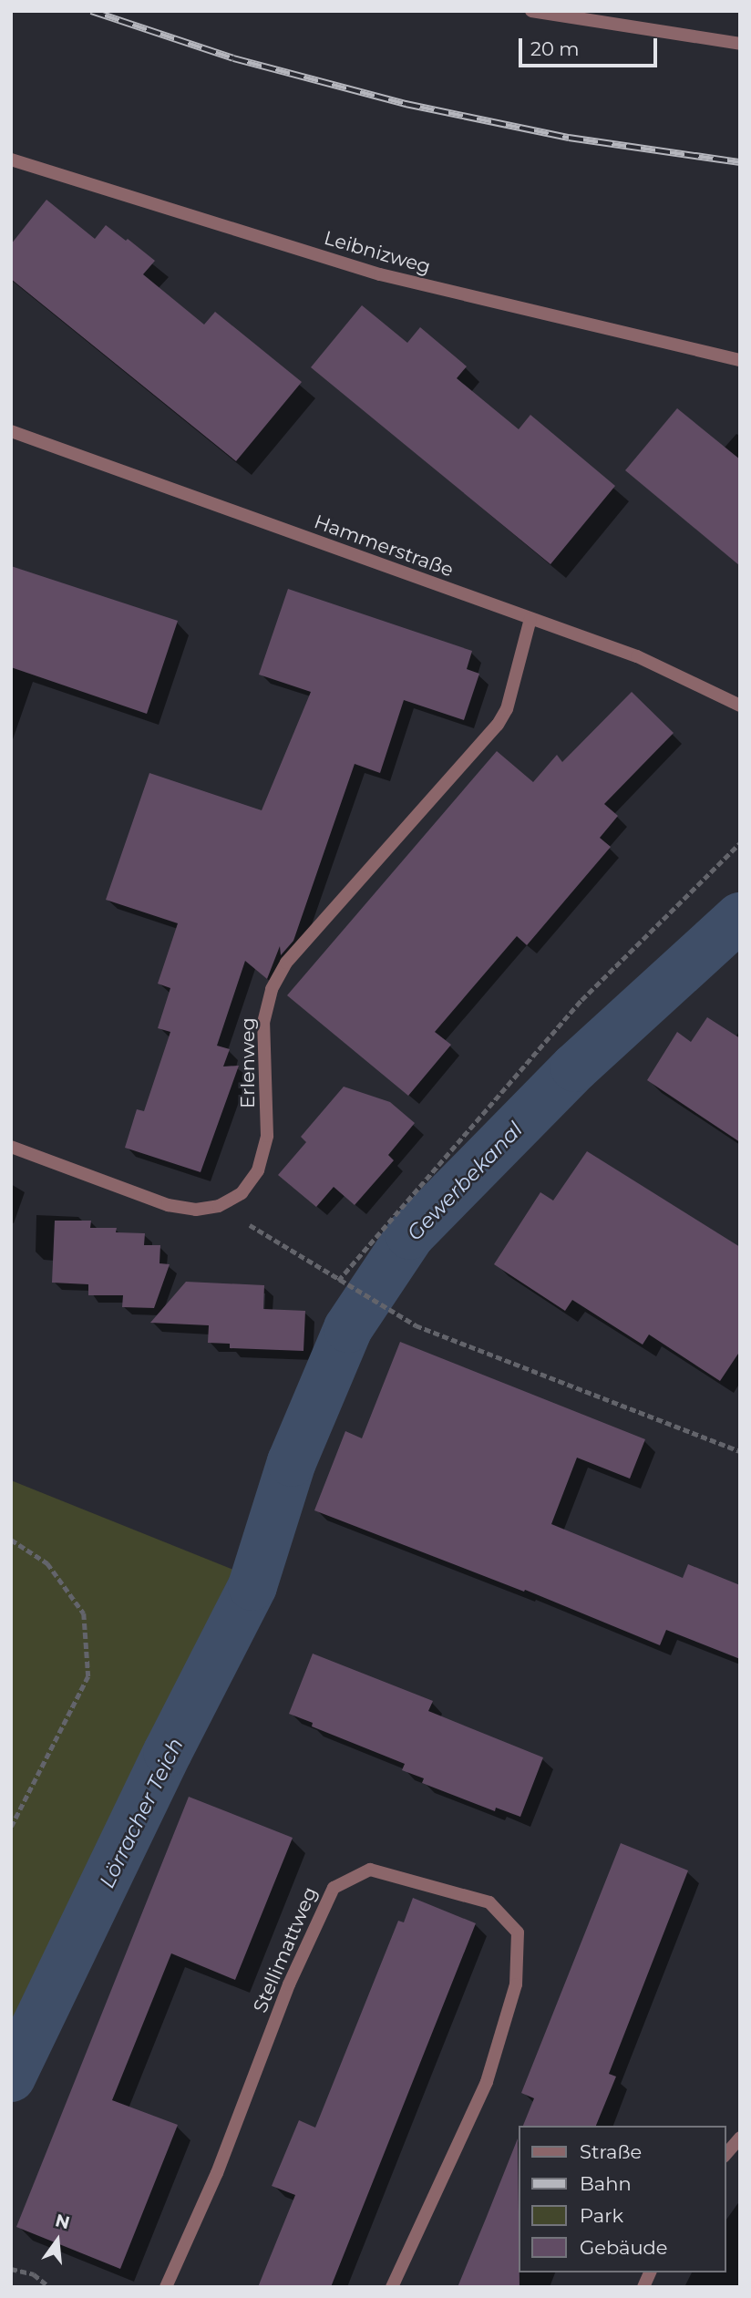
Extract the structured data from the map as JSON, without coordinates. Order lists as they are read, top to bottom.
{
  "streets": {
    "street": [
      "Leibnizweg",
      "Hammerstraße",
      "Erlenweg",
      "Stellimattweg"
    ]
  },
  "crossings": [
    ["Hammerstraße", "Erlenweg"]
  ],
  "water": ["Gewerbekanal", "Lörracher Teich"],
  "legend": [
    "Straße",
    "Bahn",
    "Park",
    "Gebäude"
  ],
  "scale_bar": "20 m",
  "north": "top"
}
